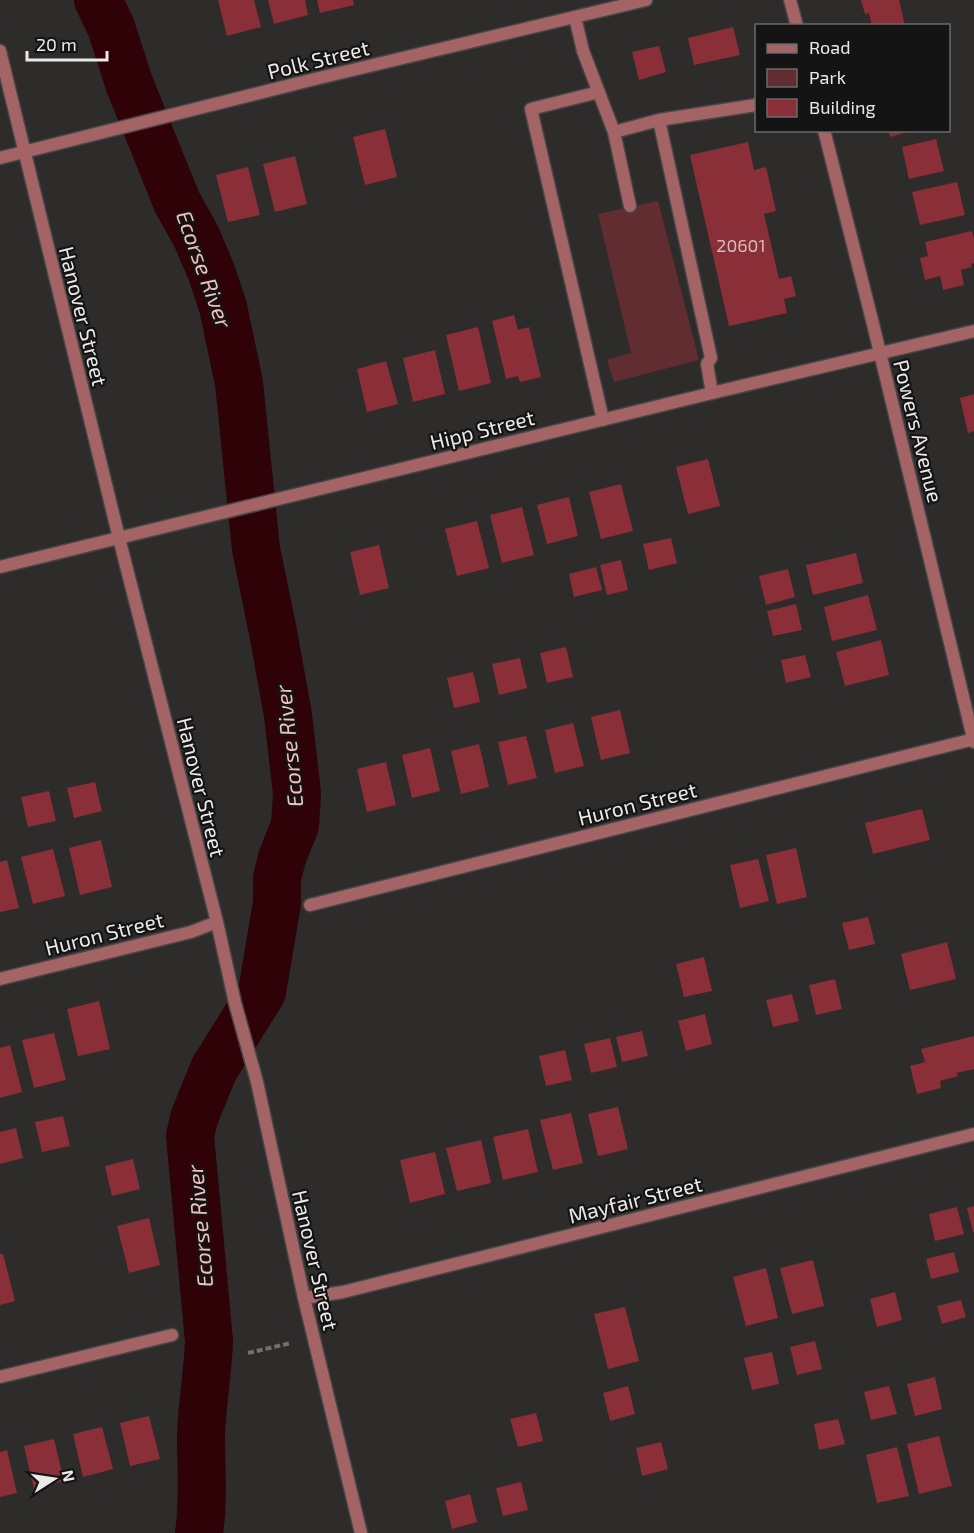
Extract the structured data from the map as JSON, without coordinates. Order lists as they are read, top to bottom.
{
  "streets": {
    "street": [
      "Polk Street",
      "Hanover Street",
      "Hipp Street",
      "Powers Avenue",
      "Huron Street",
      "Mayfair Street"
    ]
  },
  "crossings": [
    ["Polk Street", "Hanover Street"],
    ["Hanover Street", "Hipp Street"],
    ["Hanover Street", "Huron Street"],
    ["Hanover Street", "Mayfair Street"],
    ["Hipp Street", "Powers Avenue"],
    ["Powers Avenue", "Huron Street"]
  ],
  "water": ["Ecorse River"],
  "house_numbers": ["20601"],
  "legend": ["Road", "Park", "Building"],
  "scale_bar": "20 m",
  "north": "right"
}
